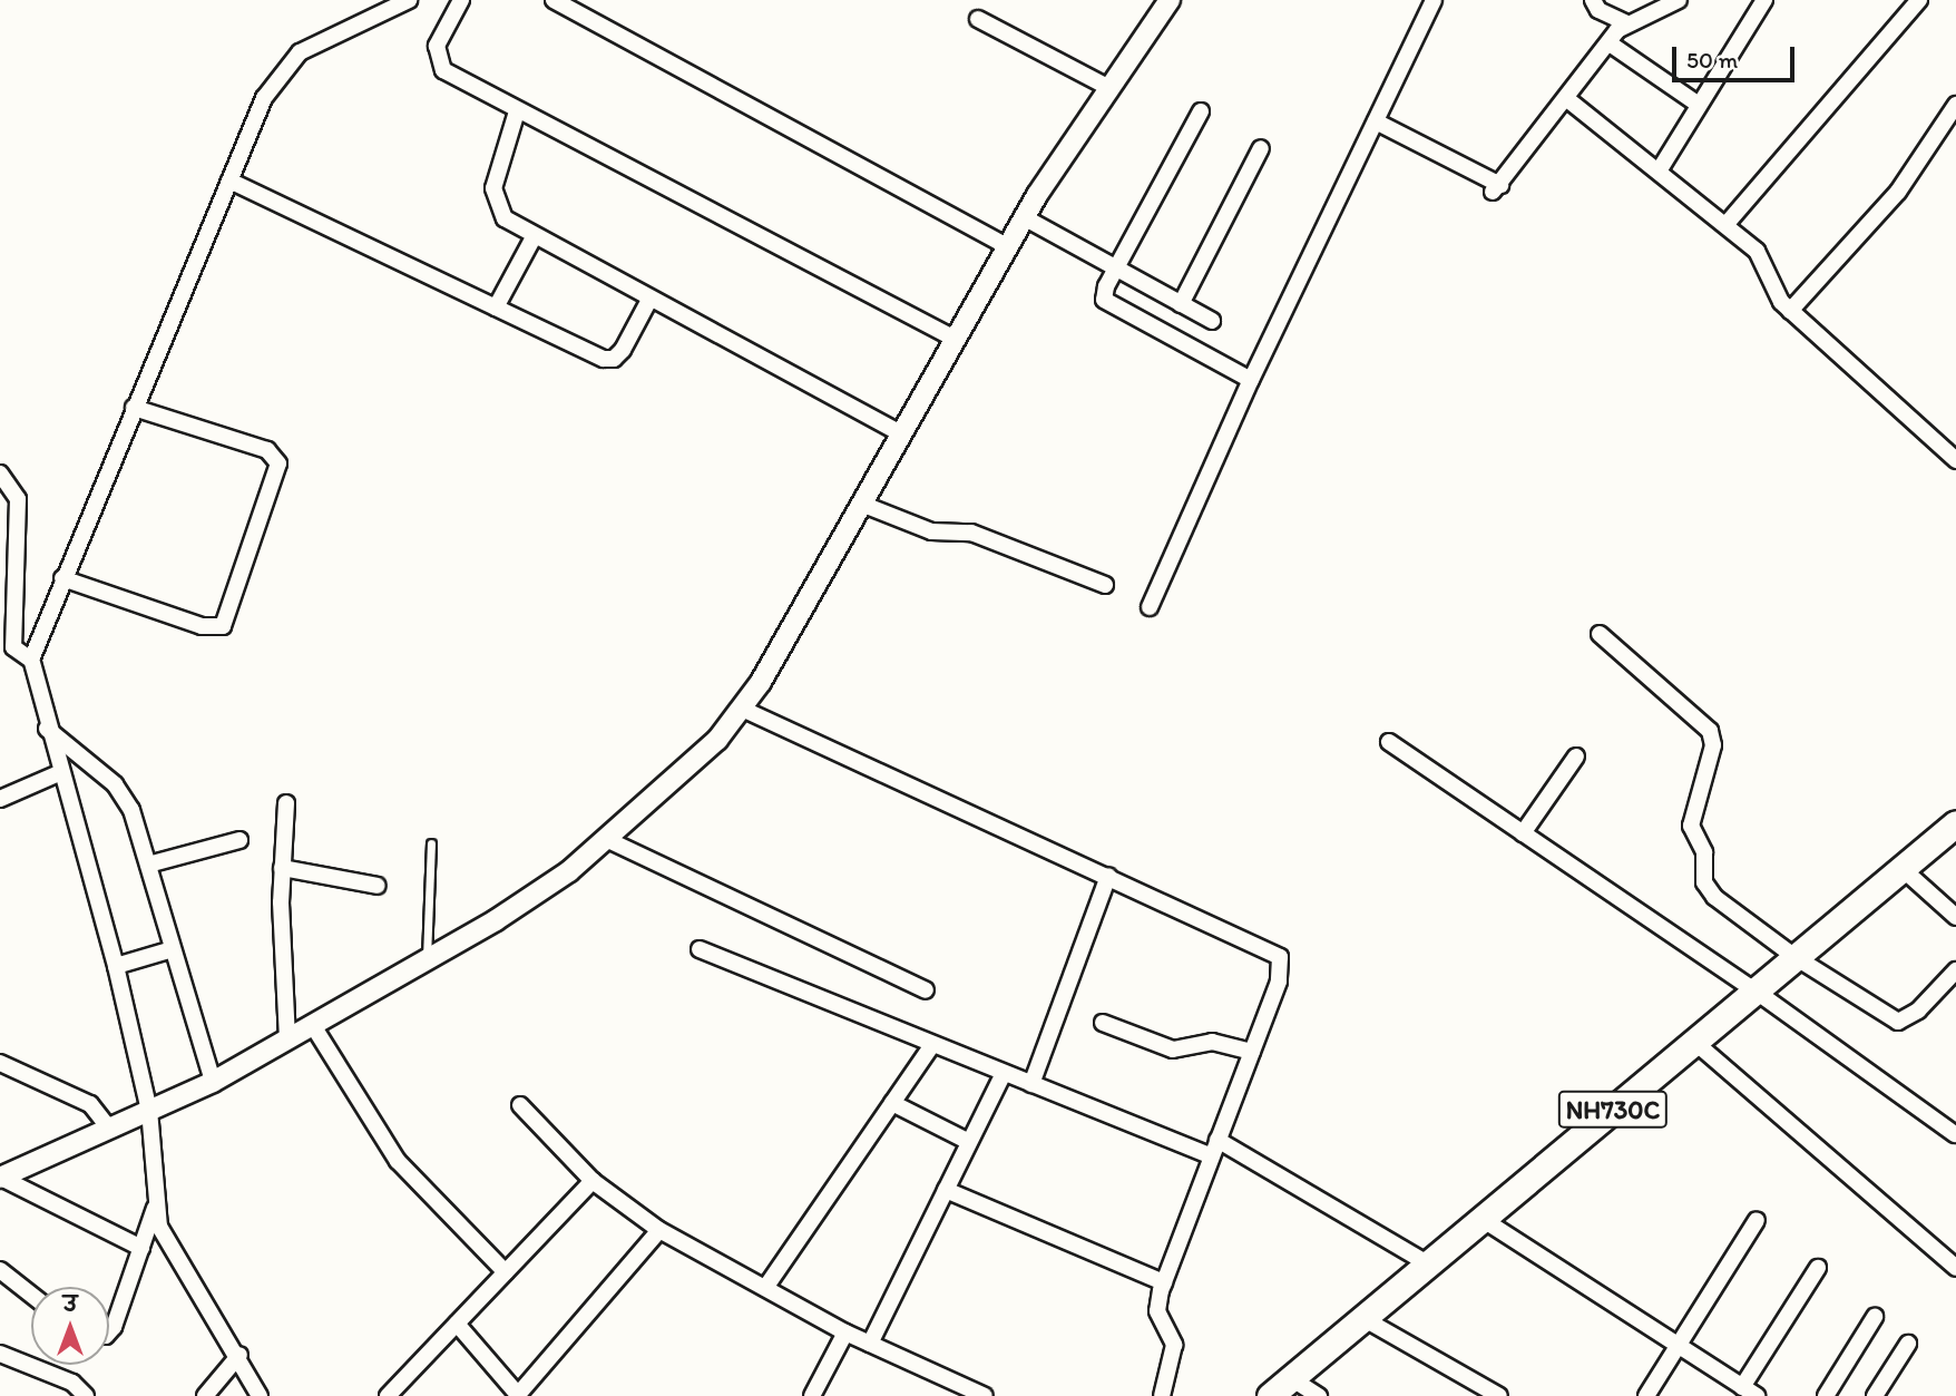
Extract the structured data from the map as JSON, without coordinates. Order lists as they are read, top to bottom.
{
  "streets": {
    "highway": ["NH730C"]
  },
  "scale_bar": "50 m",
  "north": "top"
}
